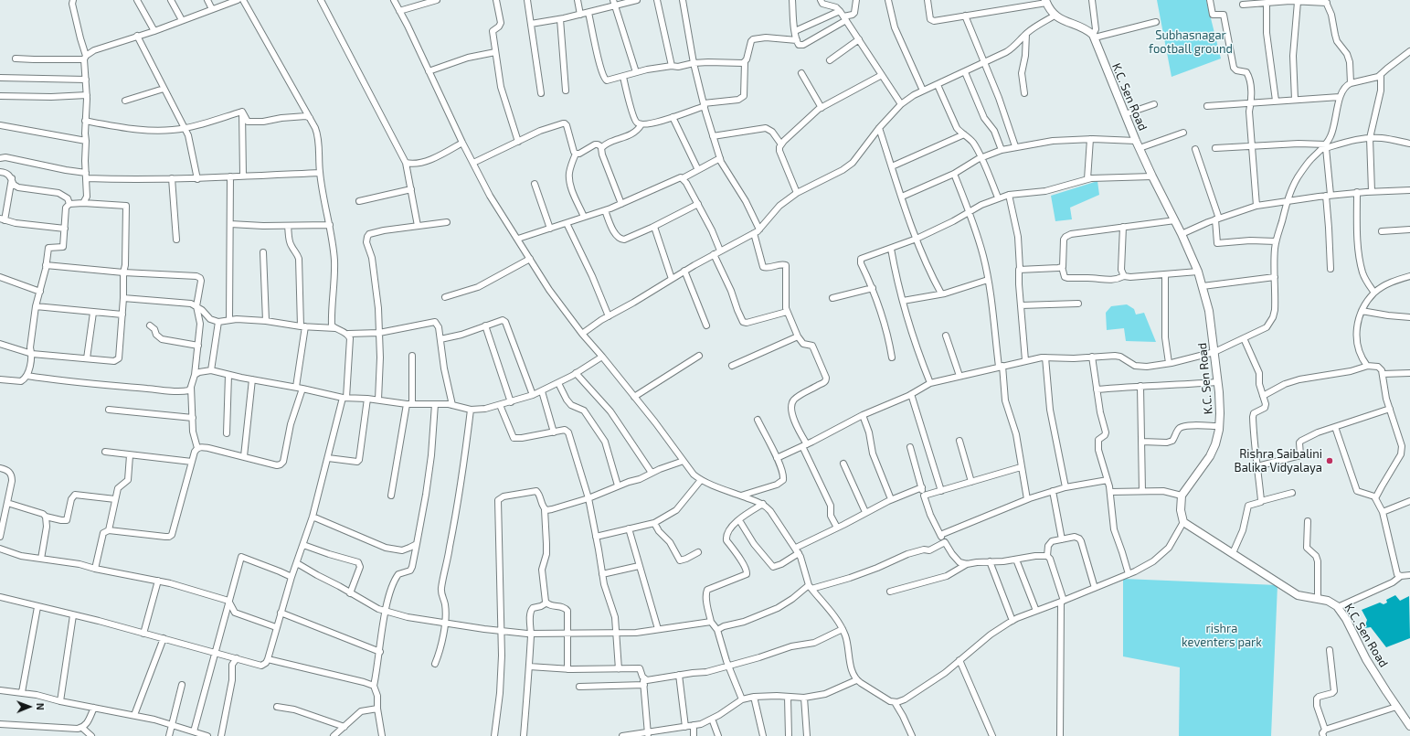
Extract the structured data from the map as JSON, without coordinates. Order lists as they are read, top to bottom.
{
  "streets": {
    "street": ["K.C. Sen Road"]
  },
  "parks": ["Subhasnagar football ground", "rishra keventers park"],
  "places": ["Rishra Saibalini Balika Vidyalaya"],
  "north": "right"
}
